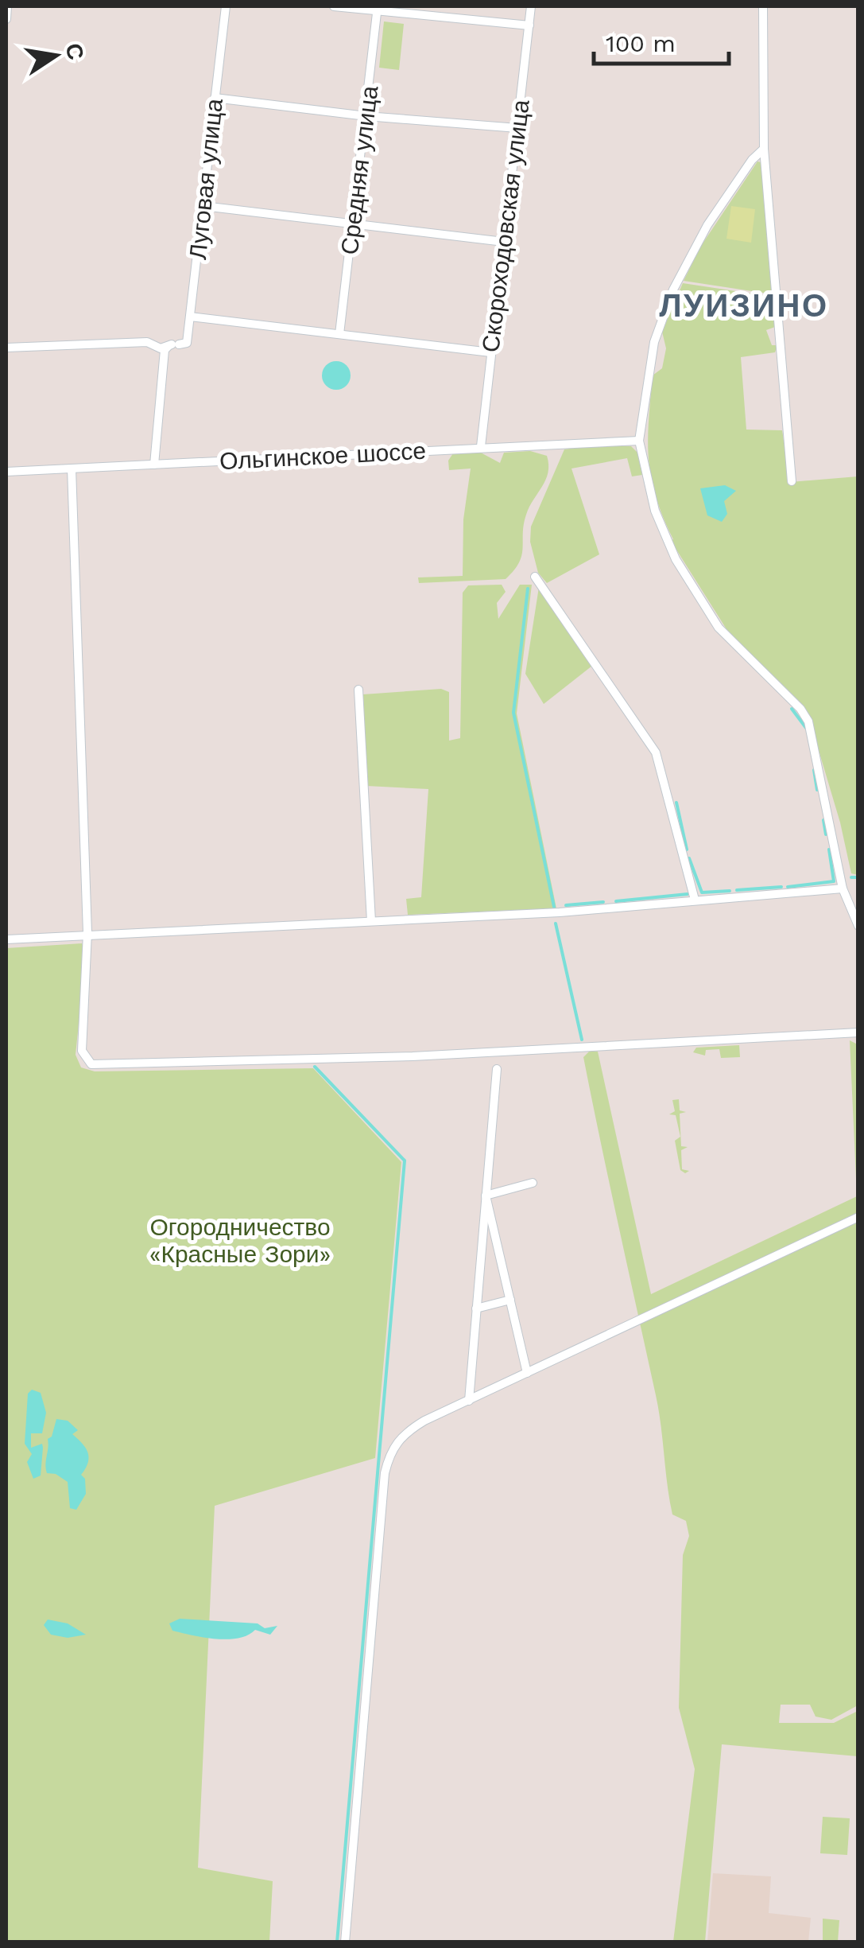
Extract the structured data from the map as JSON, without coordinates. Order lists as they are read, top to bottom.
{
  "streets": {
    "street": [
      "Средняя улица",
      "Луговая улица",
      "Скороходовская улица",
      "Ольгинское шоссе"
    ]
  },
  "crossings": [
    ["Луговая улица", "Ольгинское шоссе"],
    ["Скороходовская улица", "Ольгинское шоссе"]
  ],
  "districts": ["ЛУИЗИНО"],
  "parks": ["Огородничество «Красные Зори»"],
  "scale_bar": "100 m",
  "north": "right"
}
